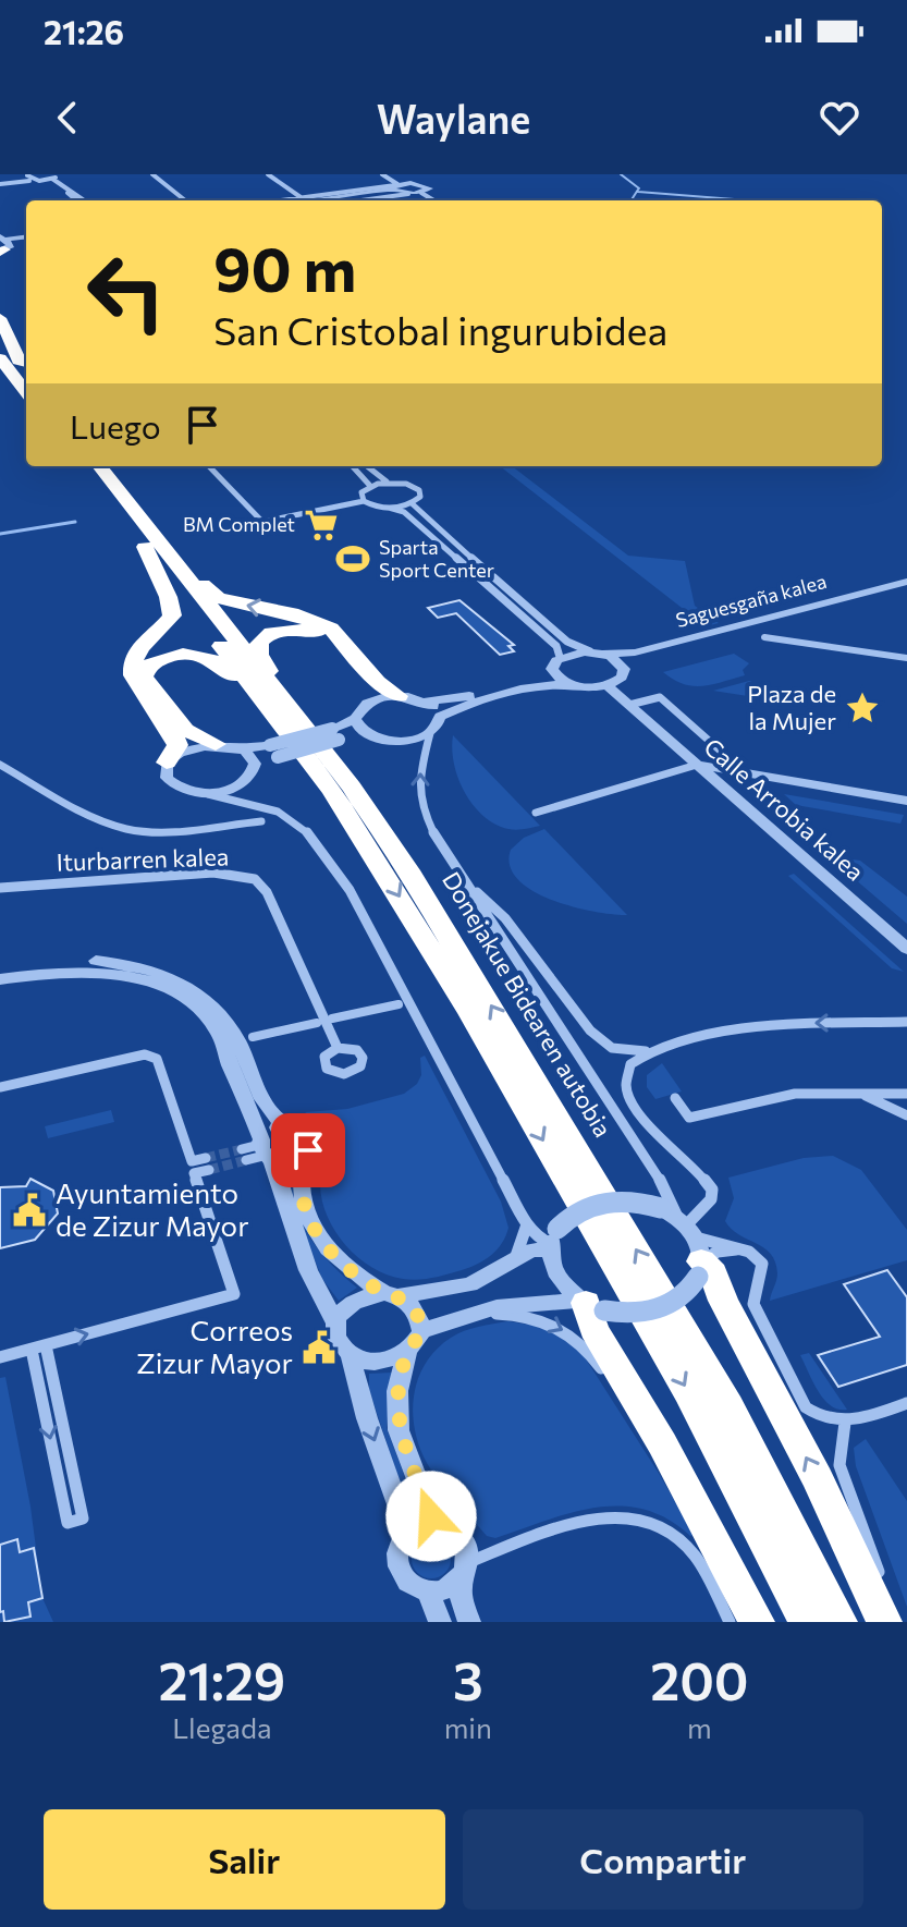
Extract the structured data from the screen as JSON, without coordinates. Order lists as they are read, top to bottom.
{
  "streets": {
    "highway": ["Donejakue Bidearen autobia"],
    "street": ["Saguesgaña kalea", "Calle Arrobia kalea", "Iturbarren kalea"]
  },
  "places": {
    "supermarket": ["BM Complet"],
    "sports": ["Sparta Sport Center"],
    "place": ["Plaza de la Mujer"],
    "public building": ["Ayuntamiento de Zizur Mayor", "Correos Zizur Mayor"]
  },
  "page": {
    "status": "21:26",
    "header": "Waylane",
    "turn": ["90 m", "San Cristobal ingurubidea"],
    "then": "Luego",
    "eta": [
      "21:29",
      "Llegada",
      "3",
      "min",
      "200",
      "m"
    ],
    "buttons": ["Salir", "Compartir"]
  }
}
